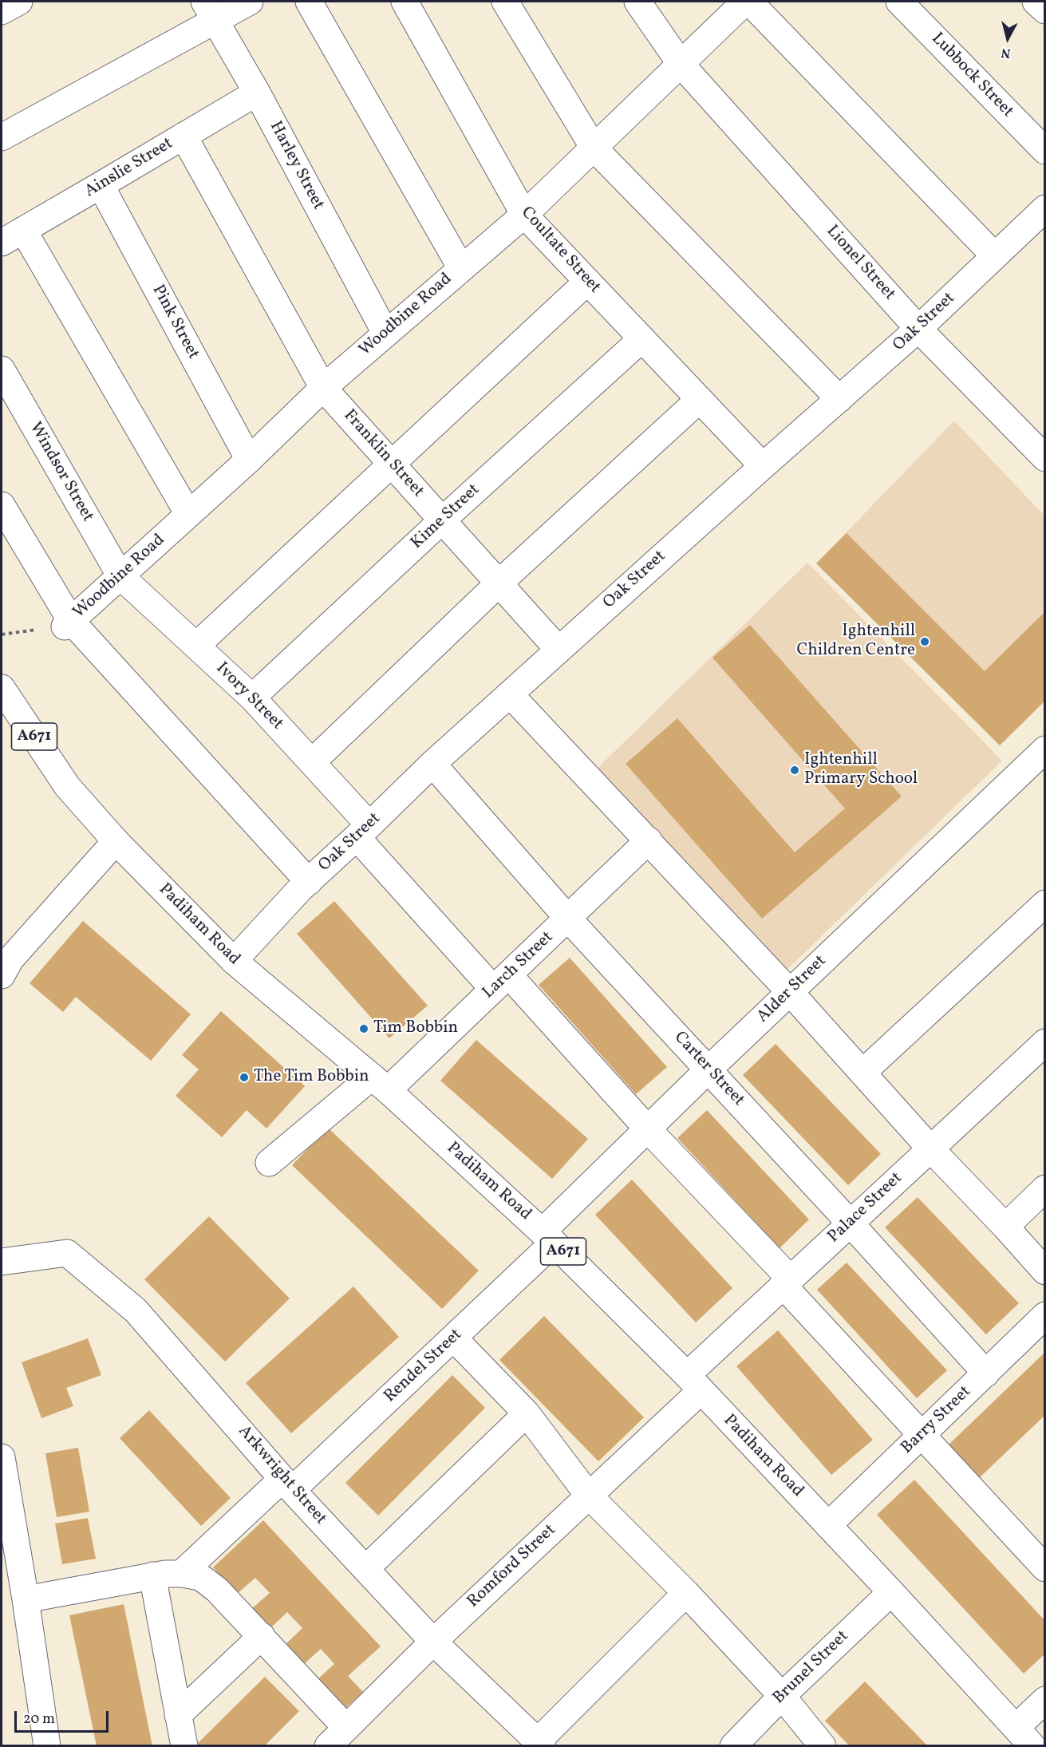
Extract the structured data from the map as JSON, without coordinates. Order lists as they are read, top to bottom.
{
  "streets": {
    "street": [
      "Lubbock Street",
      "Harley Street",
      "Ainslie Street",
      "Coultate Street",
      "Lionel Street",
      "Woodbine Road",
      "Pink Street",
      "Oak Street",
      "Franklin Street",
      "Windsor Street",
      "Kime Street",
      "Ivory Street",
      "A671",
      "Padiham Road",
      "Larch Street",
      "Alder Street",
      "Carter Street",
      "Palace Street",
      "Rendel Street",
      "Barry Street",
      "Arkwright Street",
      "Romford Street",
      "Brunel Street"
    ]
  },
  "crossings": [
    ["Harley Street", "Ainslie Street"],
    ["Harley Street", "Woodbine Road"],
    ["Ainslie Street", "Pink Street"],
    ["Ainslie Street", "Franklin Street"],
    ["Coultate Street", "Woodbine Road"],
    ["Coultate Street", "Oak Street"],
    ["Coultate Street", "Kime Street"],
    ["Lionel Street", "Woodbine Road"],
    ["Lionel Street", "Oak Street"],
    ["Woodbine Road", "Pink Street"],
    ["Woodbine Road", "Franklin Street"],
    ["Woodbine Road", "Windsor Street"],
    ["Woodbine Road", "Ivory Street"],
    ["Oak Street", "Franklin Street"],
    ["Oak Street", "Ivory Street"],
    ["Oak Street", "Padiham Road"],
    ["Oak Street", "Carter Street"],
    ["Franklin Street", "Kime Street"],
    ["Windsor Street", "Ivory Street"],
    ["Kime Street", "Ivory Street"],
    ["Ivory Street", "Larch Street"],
    ["Ivory Street", "Alder Street"],
    ["Ivory Street", "Palace Street"],
    ["Ivory Street", "Barry Street"],
    ["Padiham Road", "Larch Street"],
    ["Padiham Road", "Alder Street"],
    ["Padiham Road", "Palace Street"],
    ["Padiham Road", "Rendel Street"],
    ["Padiham Road", "Barry Street"],
    ["Padiham Road", "Romford Street"],
    ["Padiham Road", "Brunel Street"],
    ["Larch Street", "Carter Street"],
    ["Alder Street", "Carter Street"],
    ["Alder Street", "Rendel Street"],
    ["Carter Street", "Palace Street"],
    ["Carter Street", "Barry Street"],
    ["Palace Street", "Romford Street"],
    ["Rendel Street", "Arkwright Street"],
    ["Arkwright Street", "Romford Street"]
  ],
  "places": [
    "Ightenhill Children Centre",
    "Ightenhill Primary School",
    "Tim Bobbin",
    "The Tim Bobbin"
  ],
  "scale_bar": "20 m",
  "north": "bottom"
}
